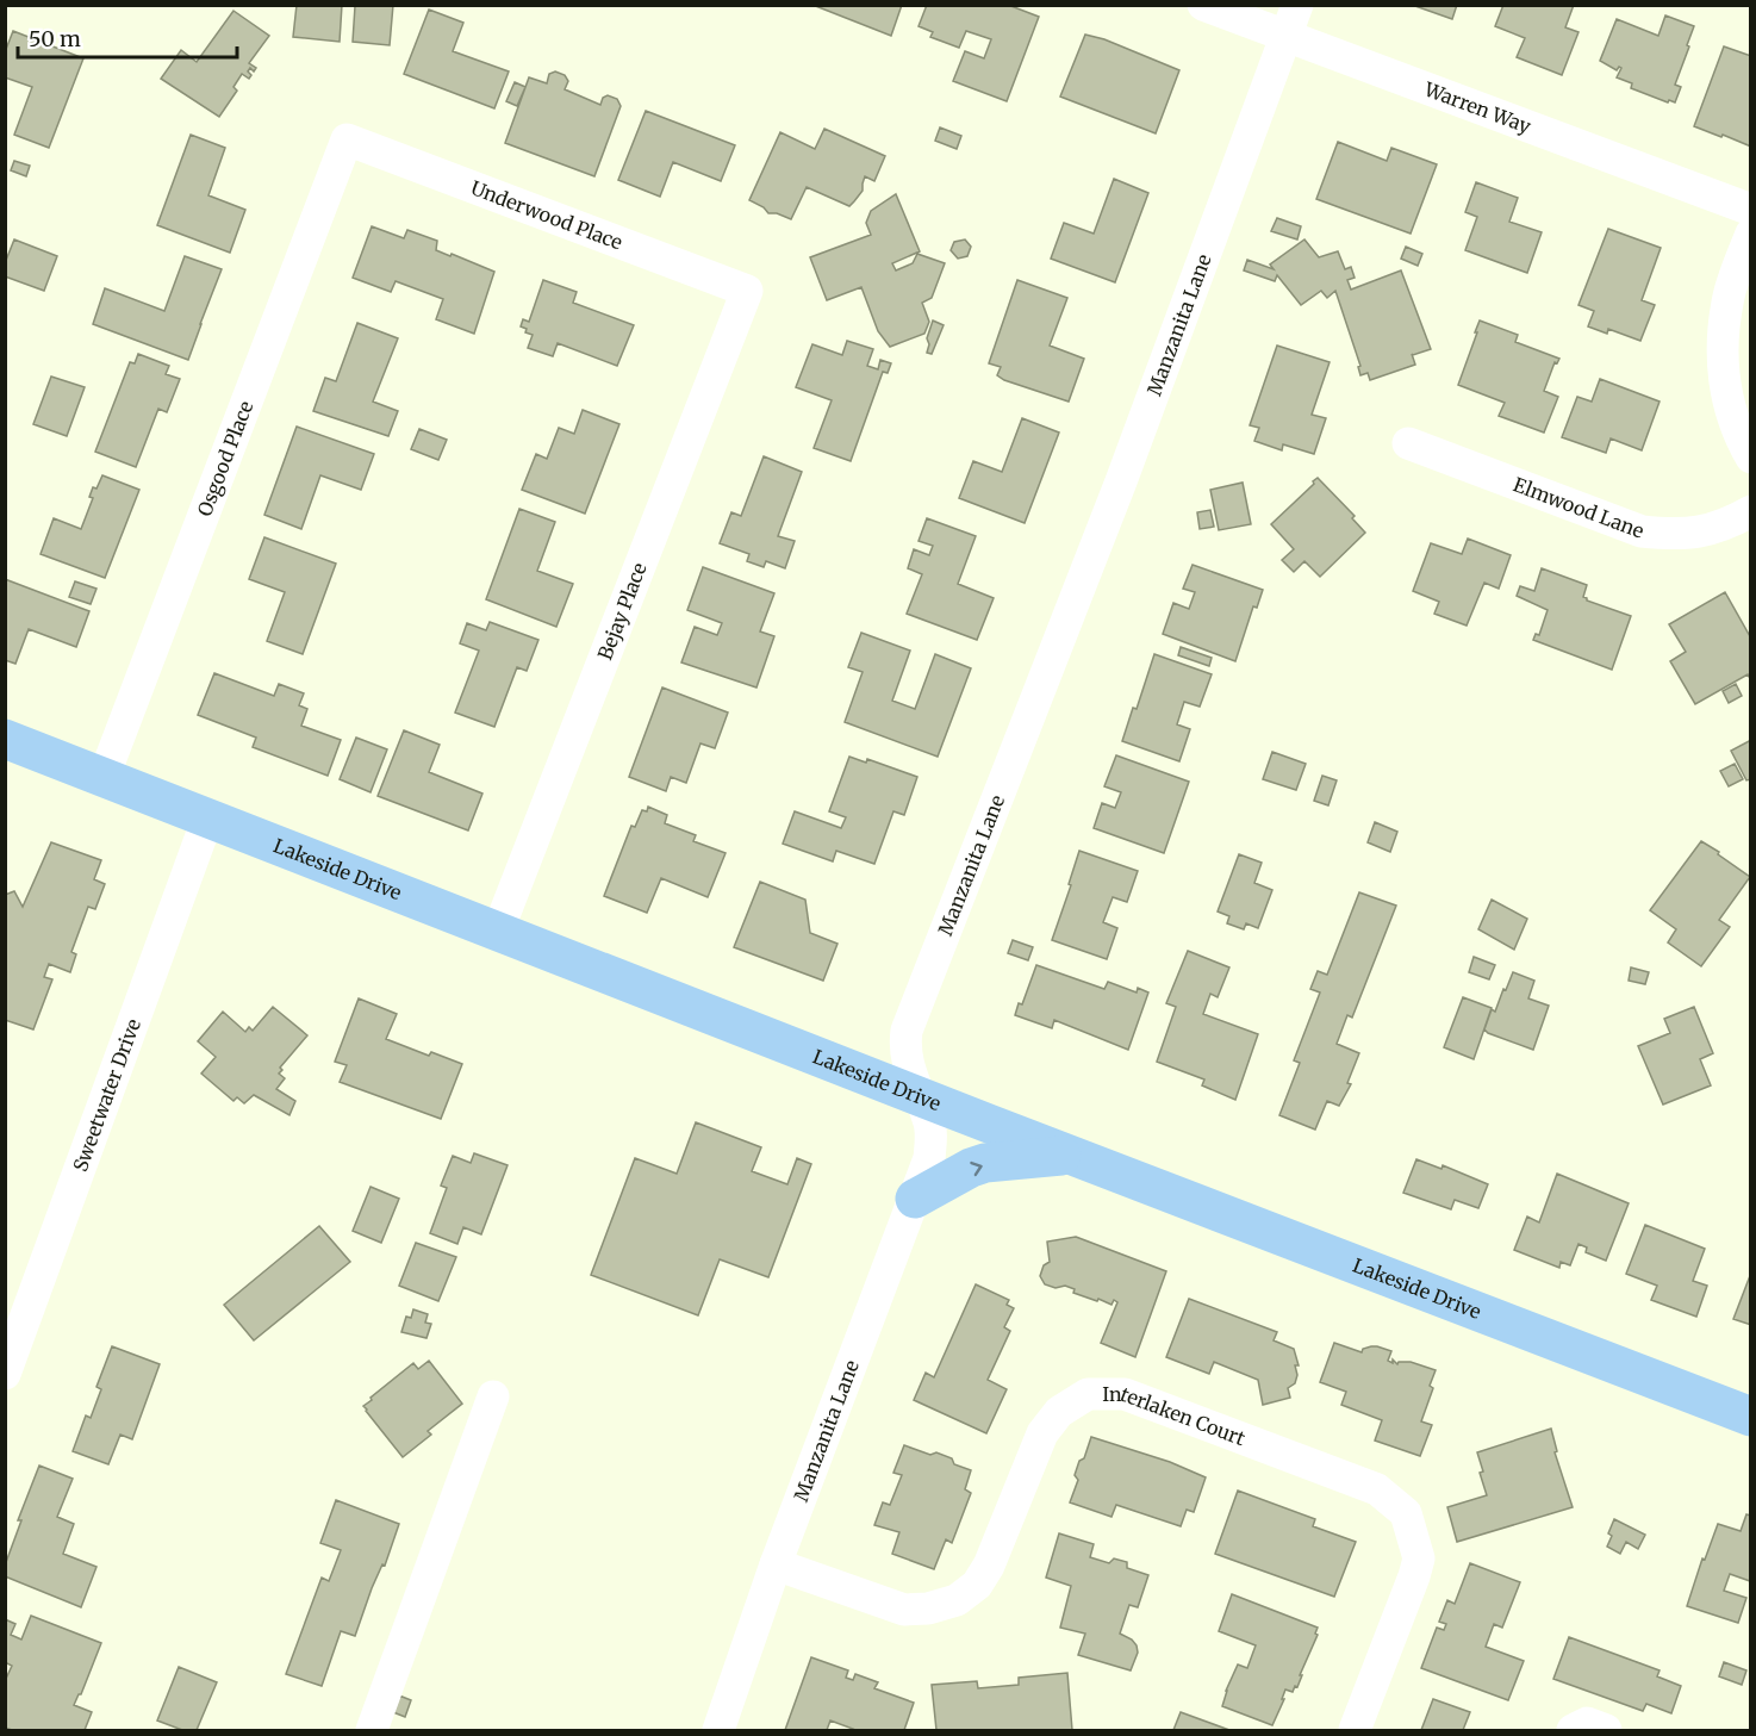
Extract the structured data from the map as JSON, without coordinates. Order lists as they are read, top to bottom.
{
  "streets": {
    "main road": ["Lakeside Drive"],
    "street": [
      "Warren Way",
      "Underwood Place",
      "Manzanita Lane",
      "Osgood Place",
      "Elmwood Lane",
      "Bejay Place",
      "Sweetwater Drive",
      "Interlaken Court"
    ]
  },
  "crossings": [
    ["Warren Way", "Manzanita Lane"],
    ["Underwood Place", "Osgood Place"],
    ["Underwood Place", "Bejay Place"],
    ["Manzanita Lane", "Lakeside Drive"],
    ["Manzanita Lane", "Interlaken Court"],
    ["Osgood Place", "Lakeside Drive"],
    ["Bejay Place", "Lakeside Drive"],
    ["Lakeside Drive", "Sweetwater Drive"]
  ],
  "scale_bar": "50 m"
}
